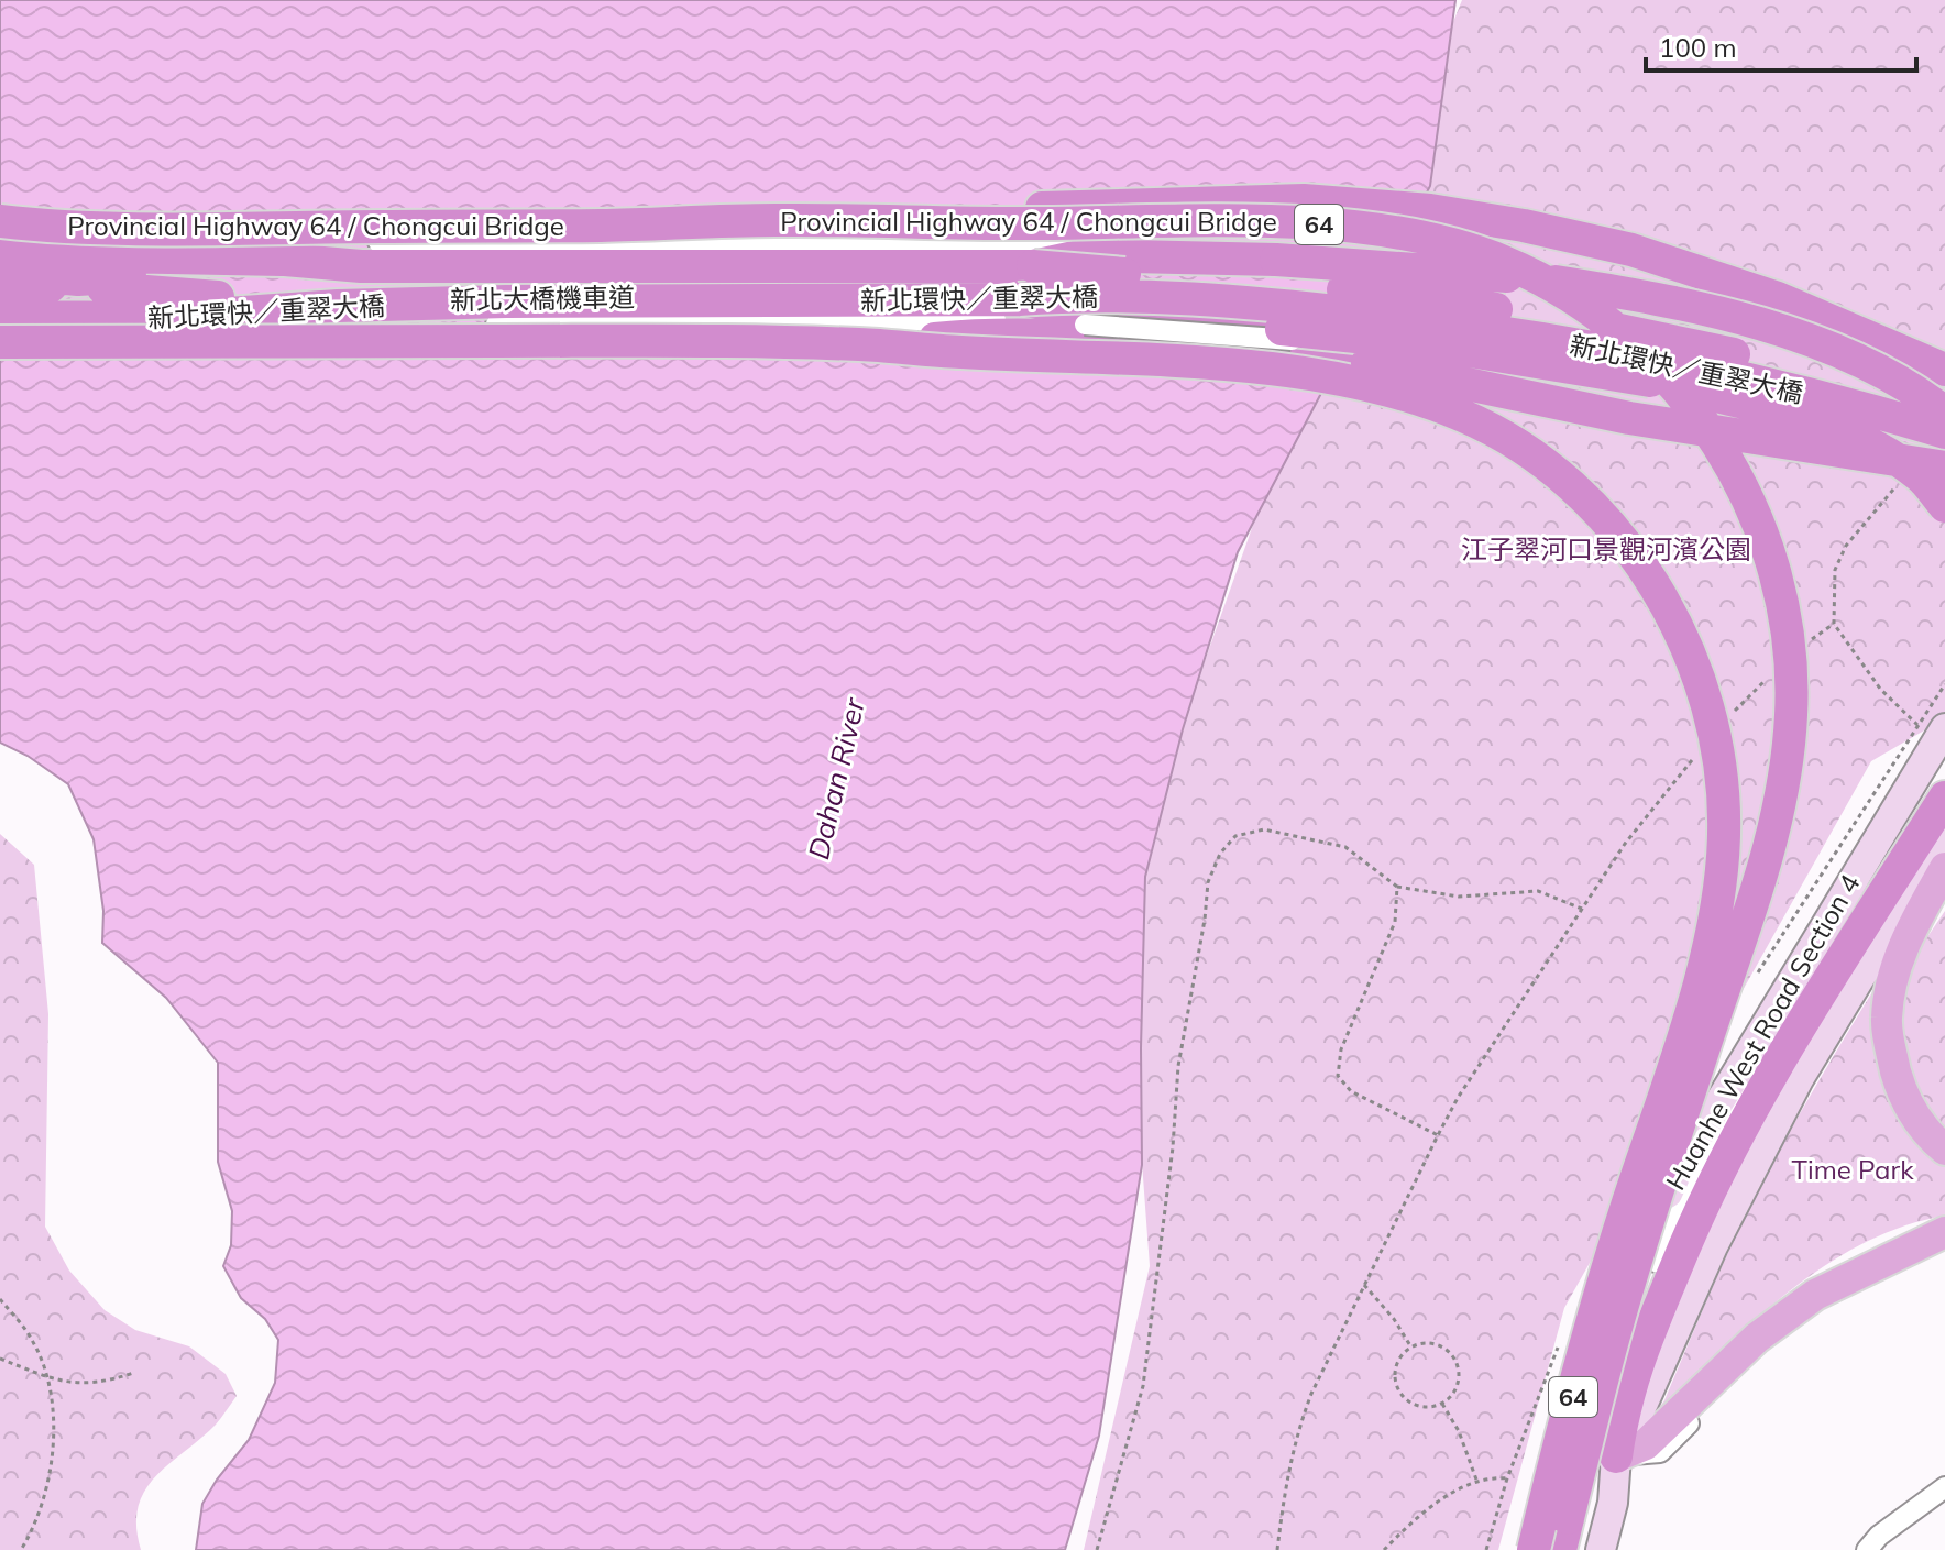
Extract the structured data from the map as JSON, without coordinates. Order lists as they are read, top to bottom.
{
  "streets": {
    "highway": ["Provincial Highway 64 / Chongcui Bridge", "64", "新北環快／重翠大橋"],
    "main road": ["Huanhe West Road Section 4"],
    "street": ["新北大橋機車道"]
  },
  "crossings": [
    ["Provincial Highway 64 / Chongcui Bridge", "64"],
    ["64", "Huanhe West Road Section 4"]
  ],
  "water": ["Dahan River"],
  "parks": ["江子翠河口景觀河濱公園", "Time Park"],
  "scale_bar": "100 m"
}
